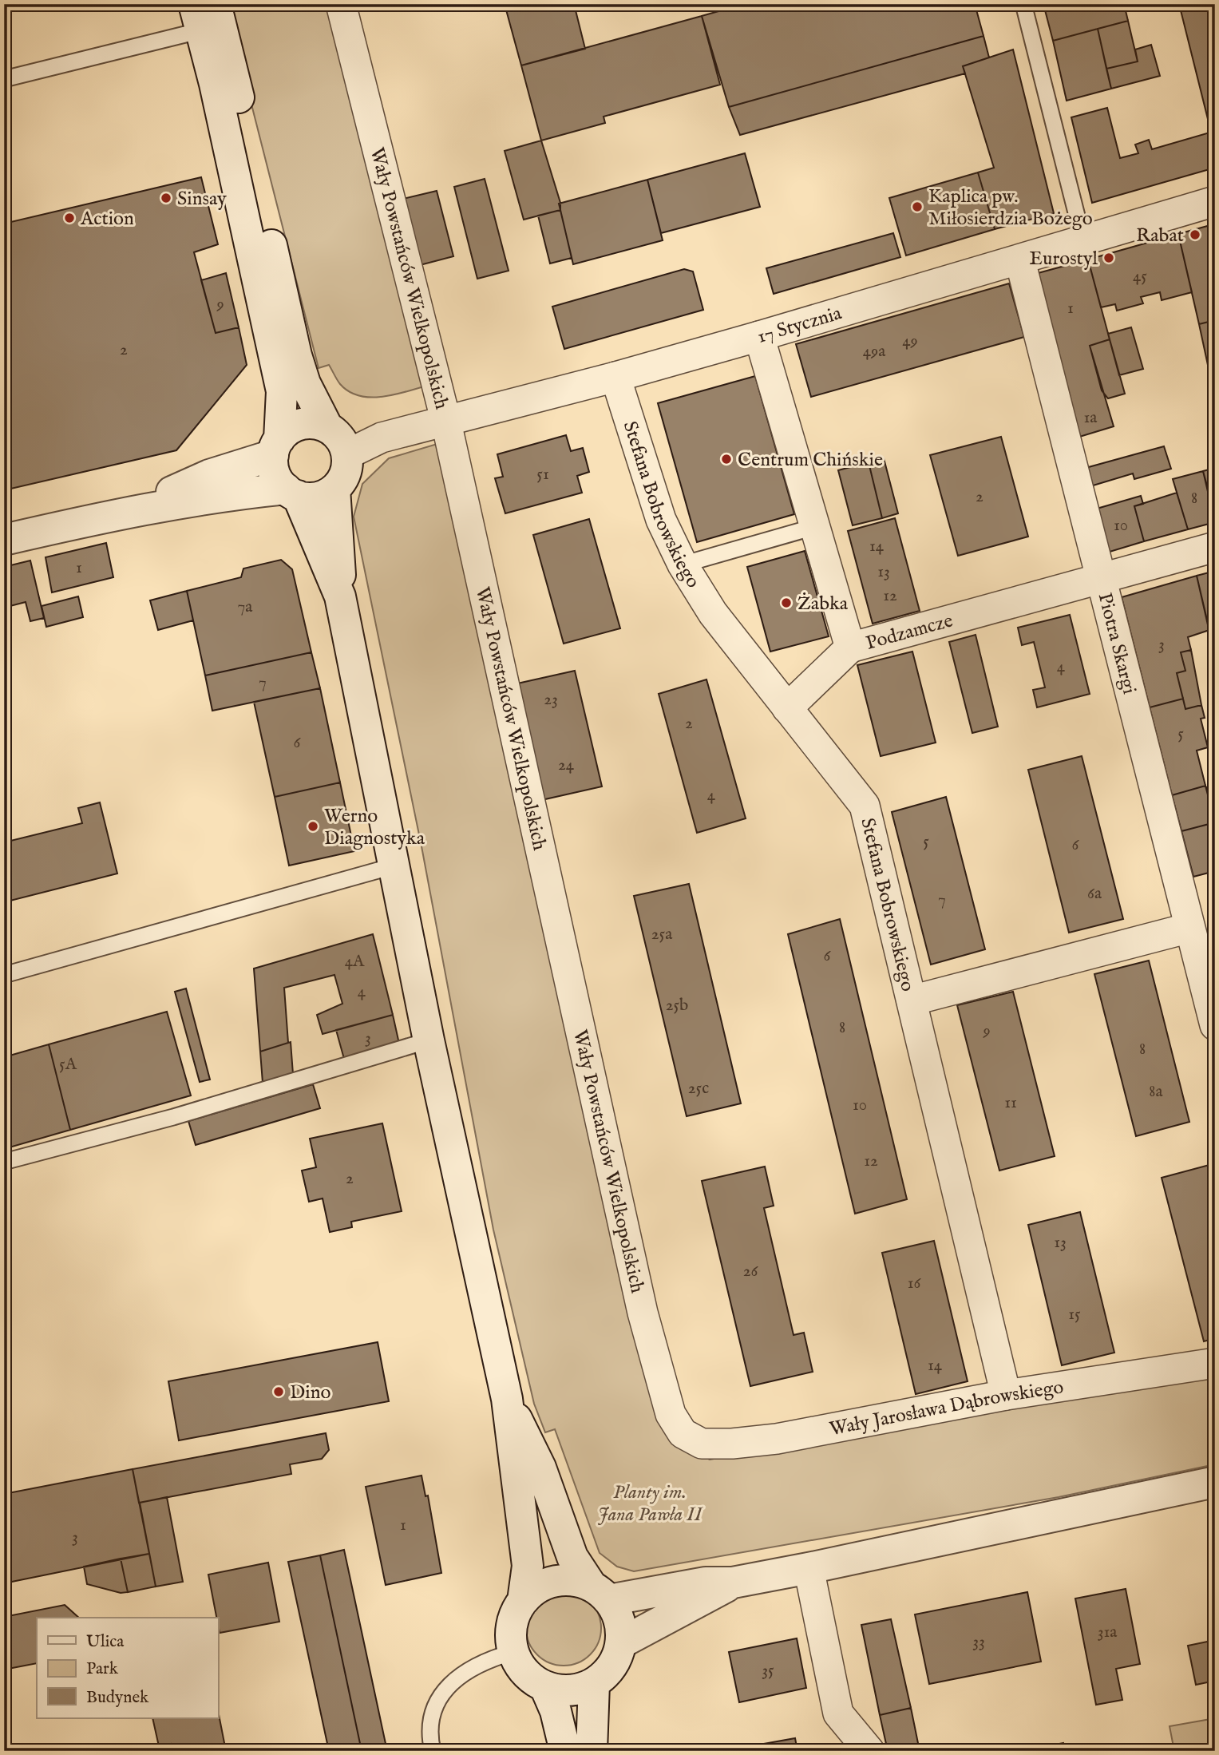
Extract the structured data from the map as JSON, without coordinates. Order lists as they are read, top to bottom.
{
  "streets": {
    "street": [
      "Wały Powstańców Wielkopolskich",
      "17 Stycznia",
      "Stefana Bobrowskiego",
      "Podzamcze",
      "Piotra Skargi",
      "Wały Jarosława Dąbrowskiego"
    ]
  },
  "crossings": [
    ["Wały Powstańców Wielkopolskich", "17 Stycznia"],
    ["Wały Powstańców Wielkopolskich", "Wały Jarosława Dąbrowskiego"],
    ["17 Stycznia", "Stefana Bobrowskiego"],
    ["17 Stycznia", "Podzamcze"],
    ["17 Stycznia", "Piotra Skargi"],
    ["Stefana Bobrowskiego", "Wały Jarosława Dąbrowskiego"],
    ["Podzamcze", "Piotra Skargi"]
  ],
  "parks": ["Planty im. Jana Pawła II"],
  "places": [
    "Sinsay",
    "Kaplica pw. Miłosierdzia Bożego",
    "Action",
    "Rabat",
    "Eurostyl",
    "Centrum Chińskie",
    "Żabka",
    "Werno Diagnostyka",
    "Dino"
  ],
  "house_numbers": [
    "45",
    "9",
    "1",
    "49",
    "2",
    "49a",
    "1a",
    "51",
    "2",
    "8",
    "10",
    "14",
    "1",
    "13",
    "12",
    "7a",
    "3",
    "4",
    "7",
    "23",
    "2",
    "5",
    "6",
    "24",
    "4",
    "5",
    "6",
    "6a",
    "7",
    "25a",
    "6",
    "4A",
    "4",
    "25b",
    "8",
    "9",
    "3",
    "8",
    "5A",
    "25c",
    "8a",
    "11",
    "10",
    "12",
    "2",
    "13",
    "26",
    "16",
    "15",
    "14",
    "1",
    "3",
    "31a",
    "33",
    "35"
  ],
  "legend": ["Ulica", "Park", "Budynek"]
}
